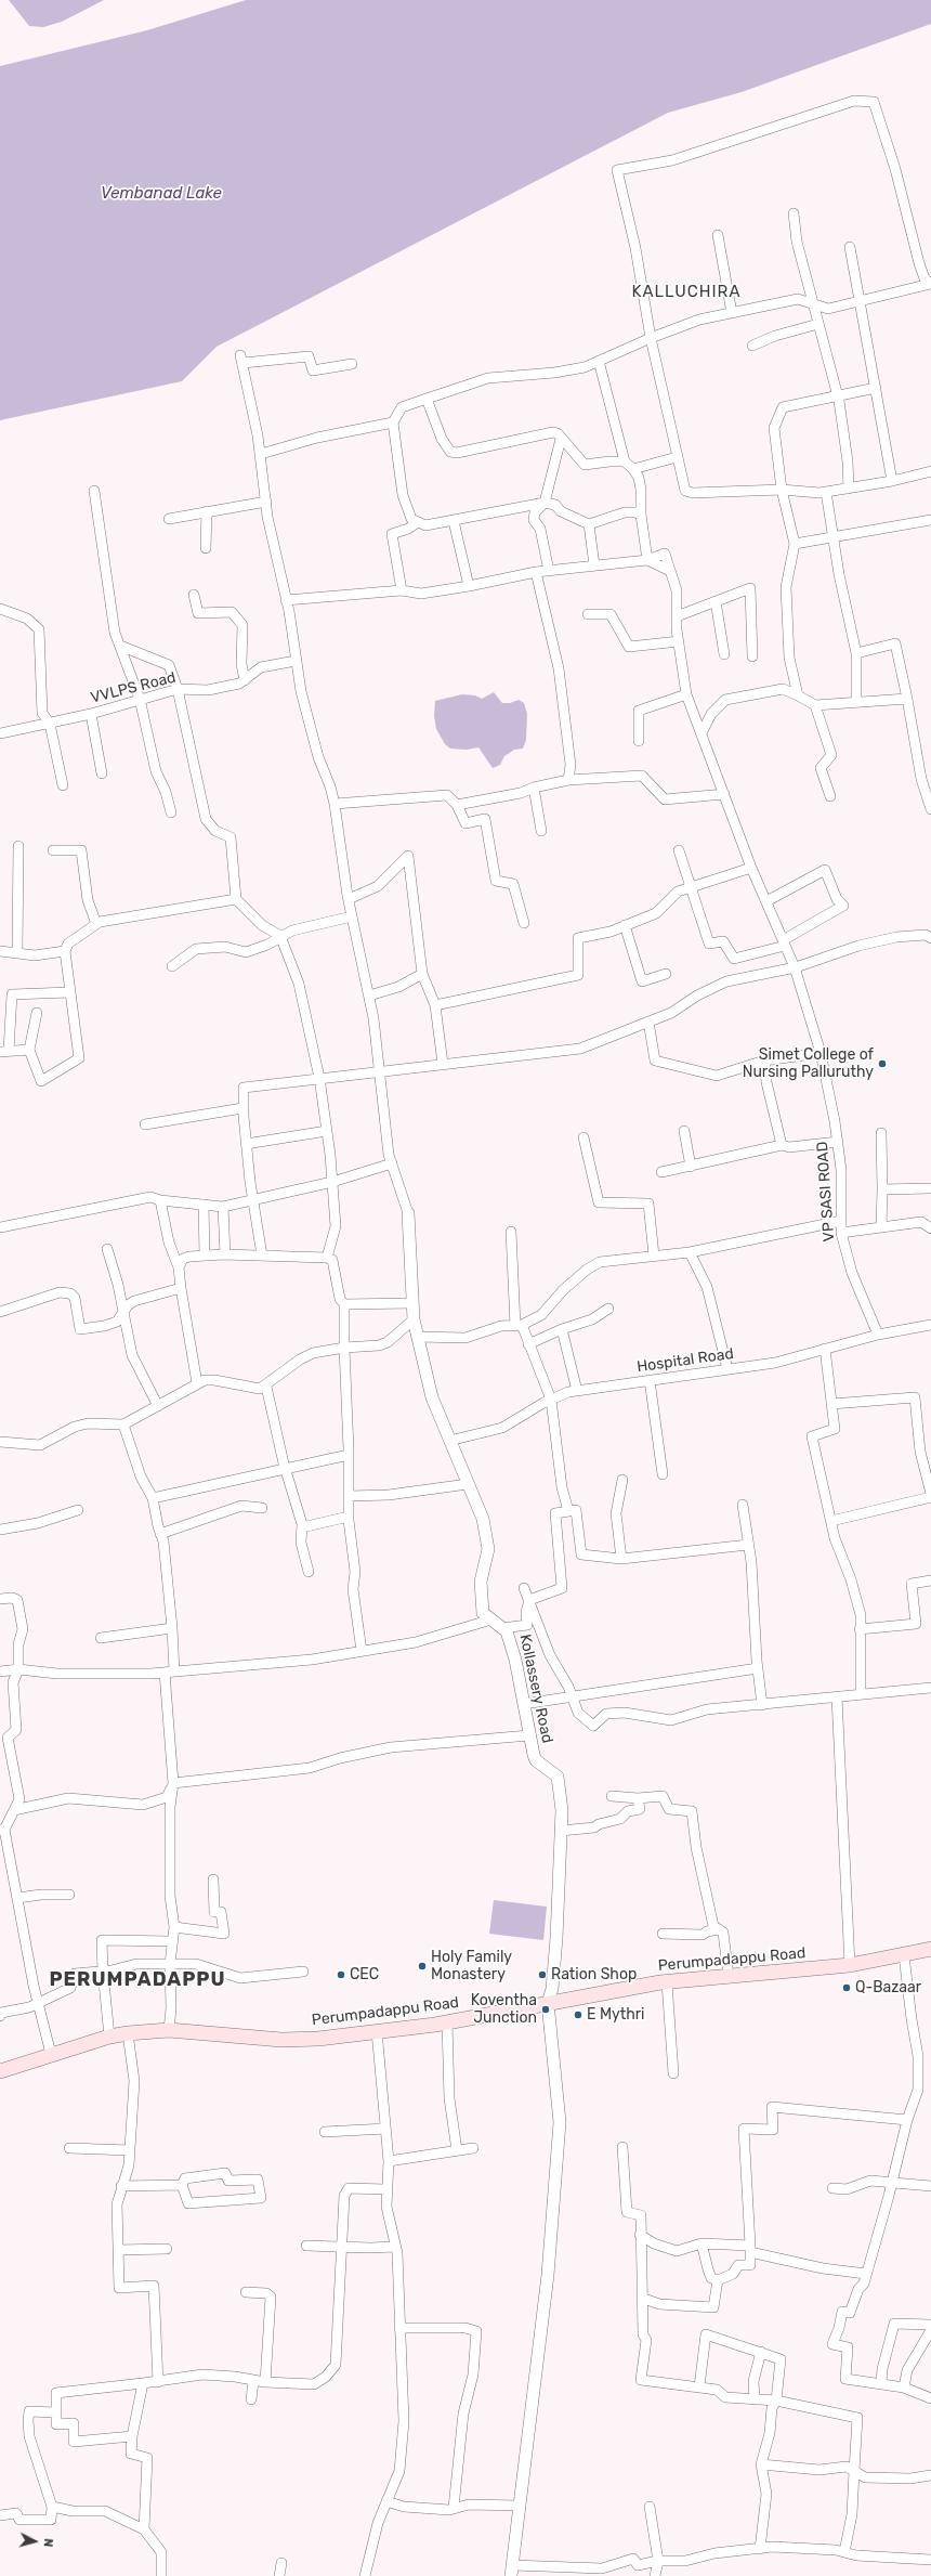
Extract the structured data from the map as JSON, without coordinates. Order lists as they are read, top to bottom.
{
  "streets": {
    "main road": ["Perumpadappu Road"],
    "street": [
      "VVLPS Road",
      "VP SASI ROAD",
      "Hospital Road",
      "Kollassery Road"
    ]
  },
  "crossings": [
    ["VP SASI ROAD", "Hospital Road"],
    ["Hospital Road", "Kollassery Road"],
    ["Kollassery Road", "Perumpadappu Road"]
  ],
  "districts": ["KALLUCHIRA", "PERUMPADAPPU"],
  "water": ["Vembanad Lake"],
  "places": [
    "Simet College of Nursing Palluruthy",
    "Holy Family Monastery",
    "CEC",
    "Ration Shop",
    "Q-Bazaar",
    "Koventha Junction",
    "E Mythri"
  ],
  "north": "right"
}
